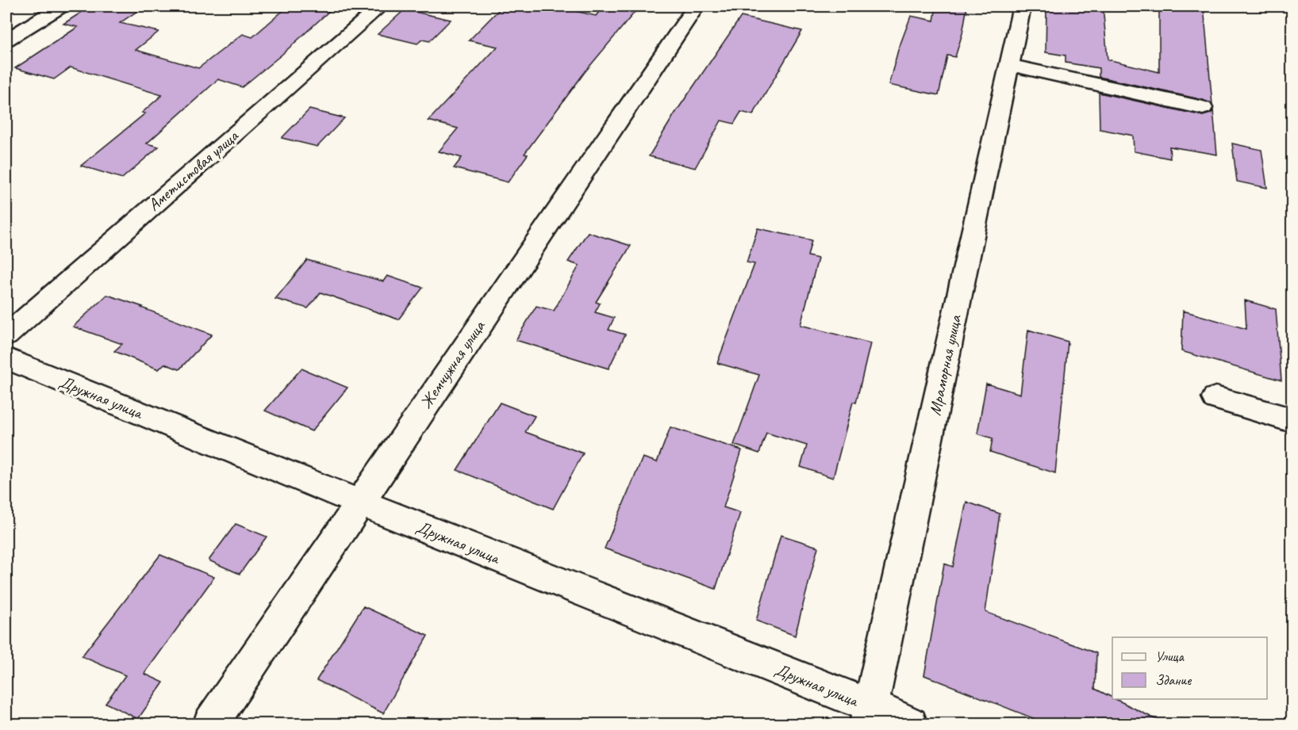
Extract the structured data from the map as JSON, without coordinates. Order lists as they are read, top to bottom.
{
  "streets": {
    "street": [
      "Аметистовая улица",
      "Жемчужная улица",
      "Мраморная улица",
      "Дружная улица"
    ]
  },
  "crossings": [
    ["Жемчужная улица", "Дружная улица"],
    ["Мраморная улица", "Дружная улица"]
  ],
  "legend": ["Улица", "Здание"]
}
